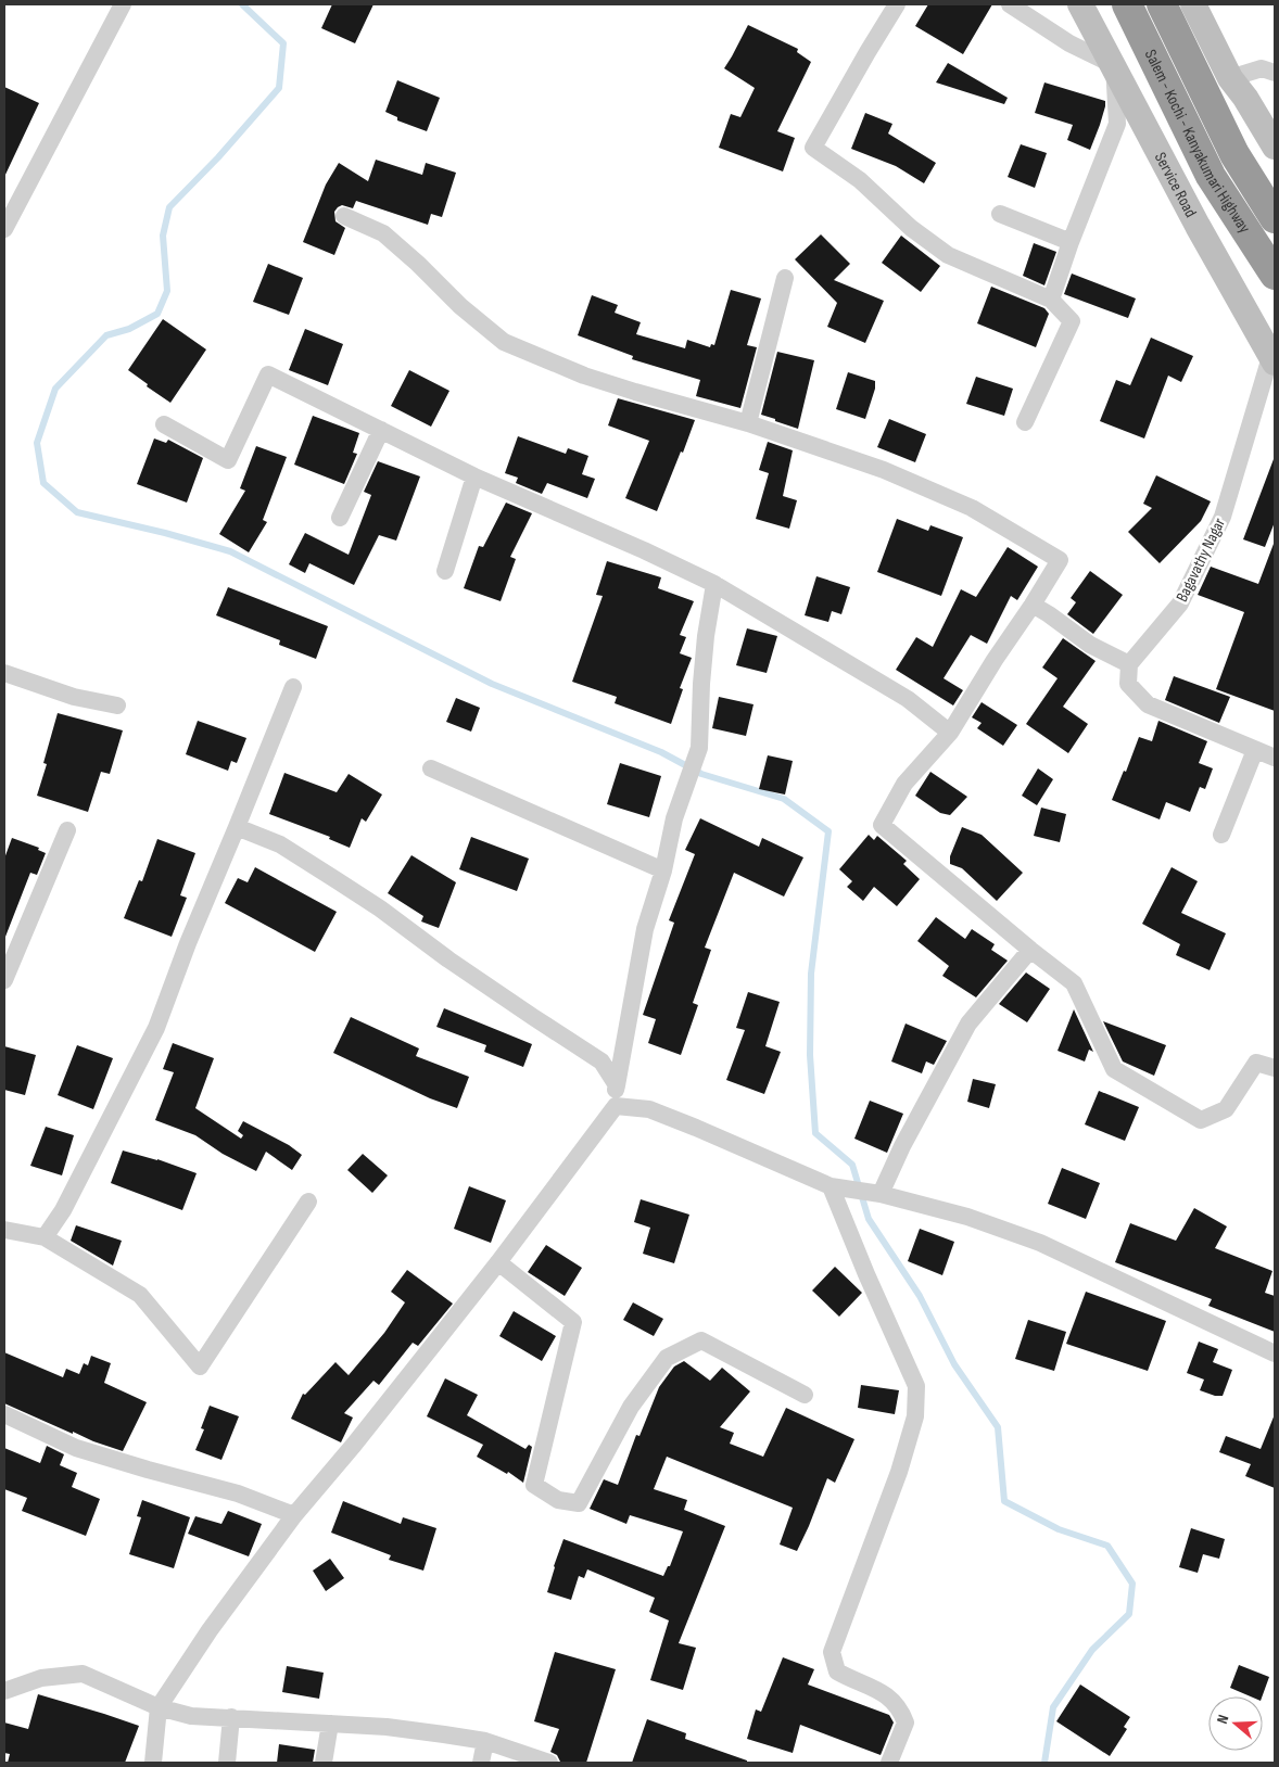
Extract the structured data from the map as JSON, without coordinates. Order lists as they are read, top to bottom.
{
  "streets": {
    "highway": ["Salem - Kochi - Kanyakumari Highway"],
    "street": ["Service Road", "Bagavathy Nagar"]
  },
  "crossings": [
    ["Service Road", "Bagavathy Nagar"]
  ],
  "north": "left"
}
